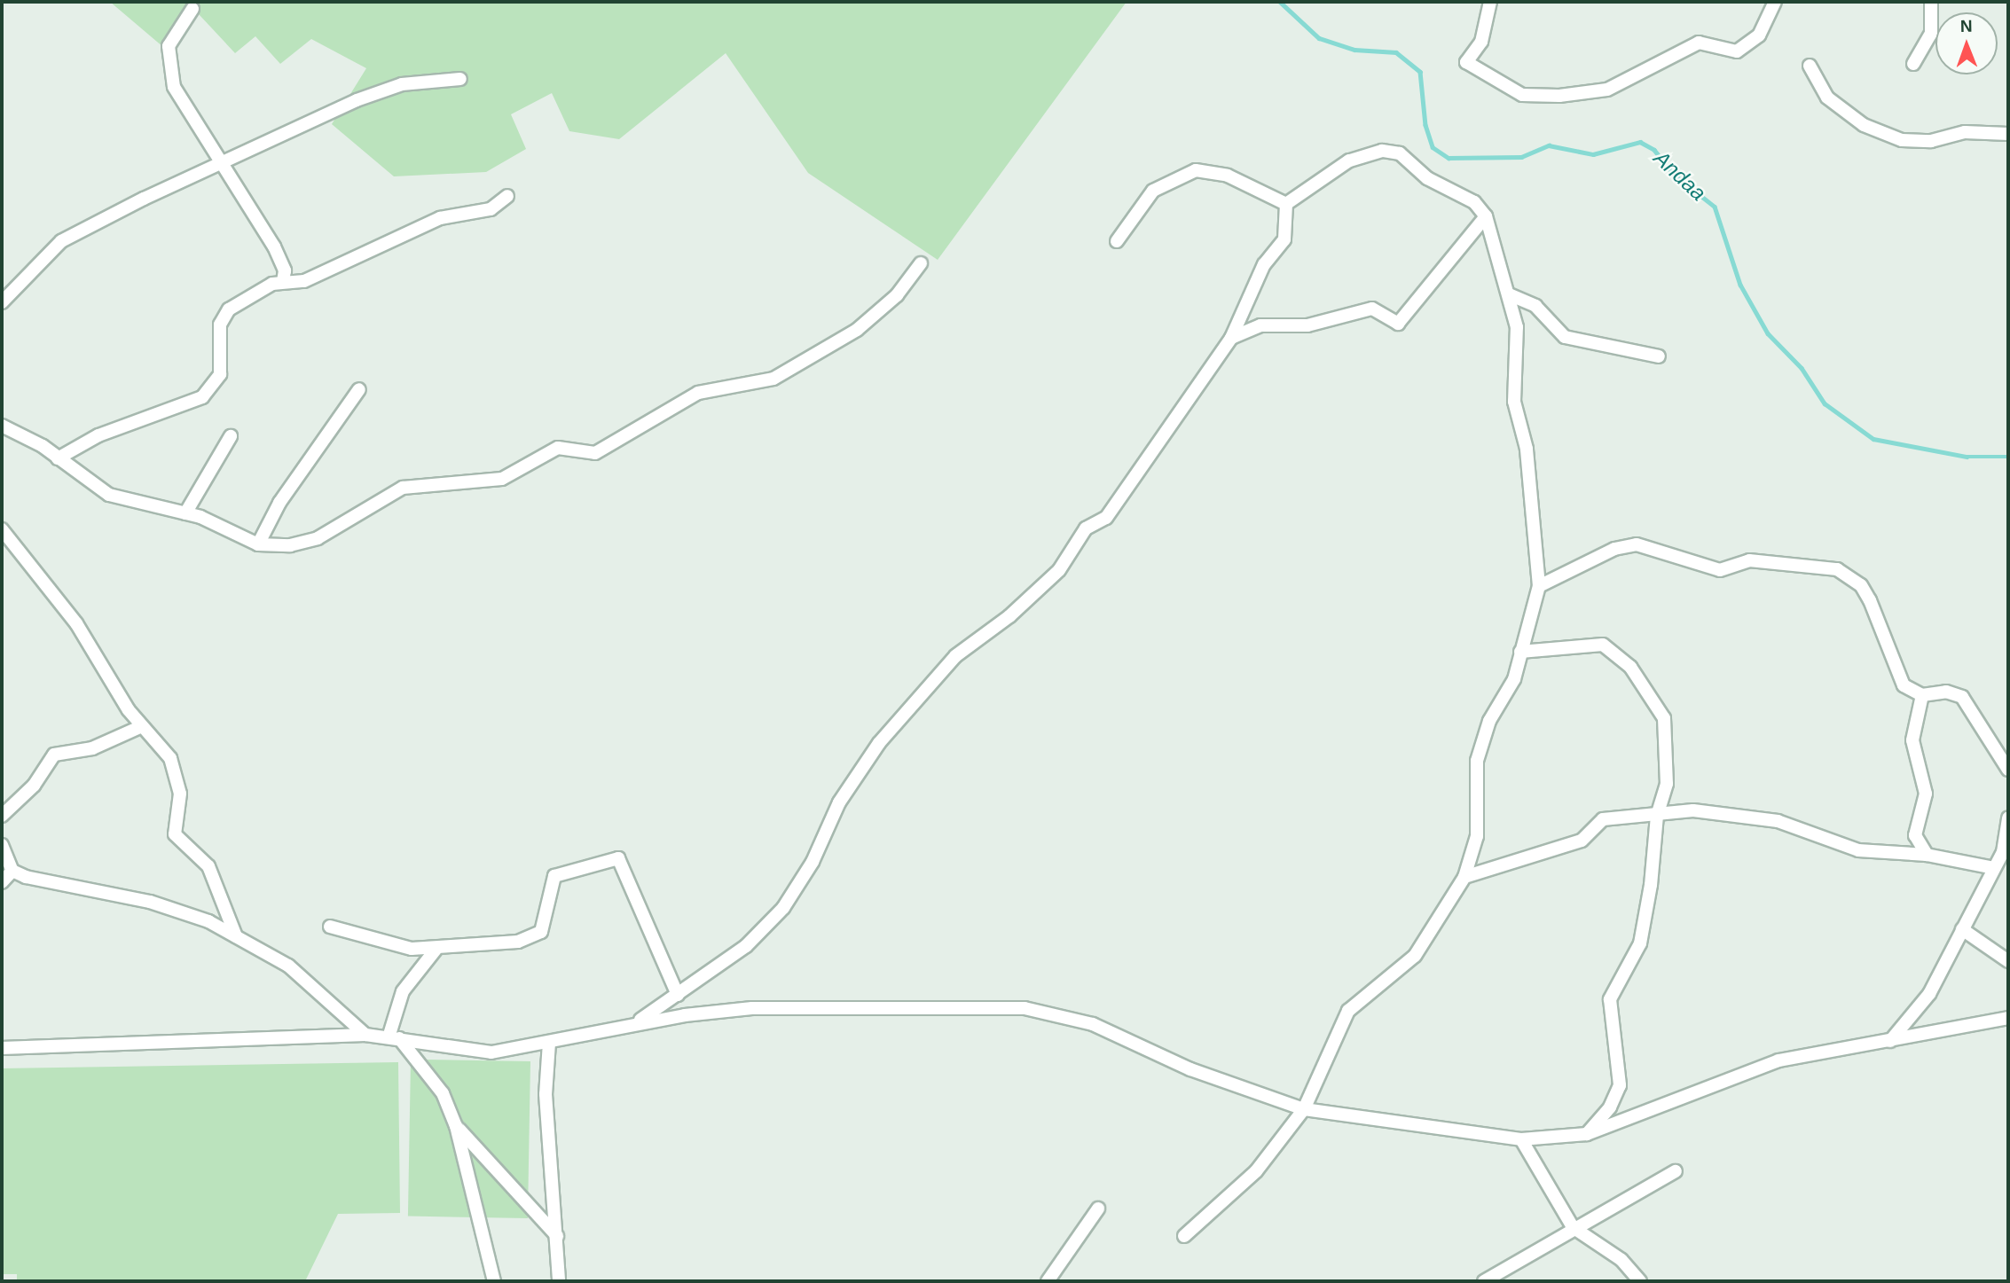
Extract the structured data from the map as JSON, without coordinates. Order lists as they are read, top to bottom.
{
  "water": ["Andaa"],
  "north": "top"
}
